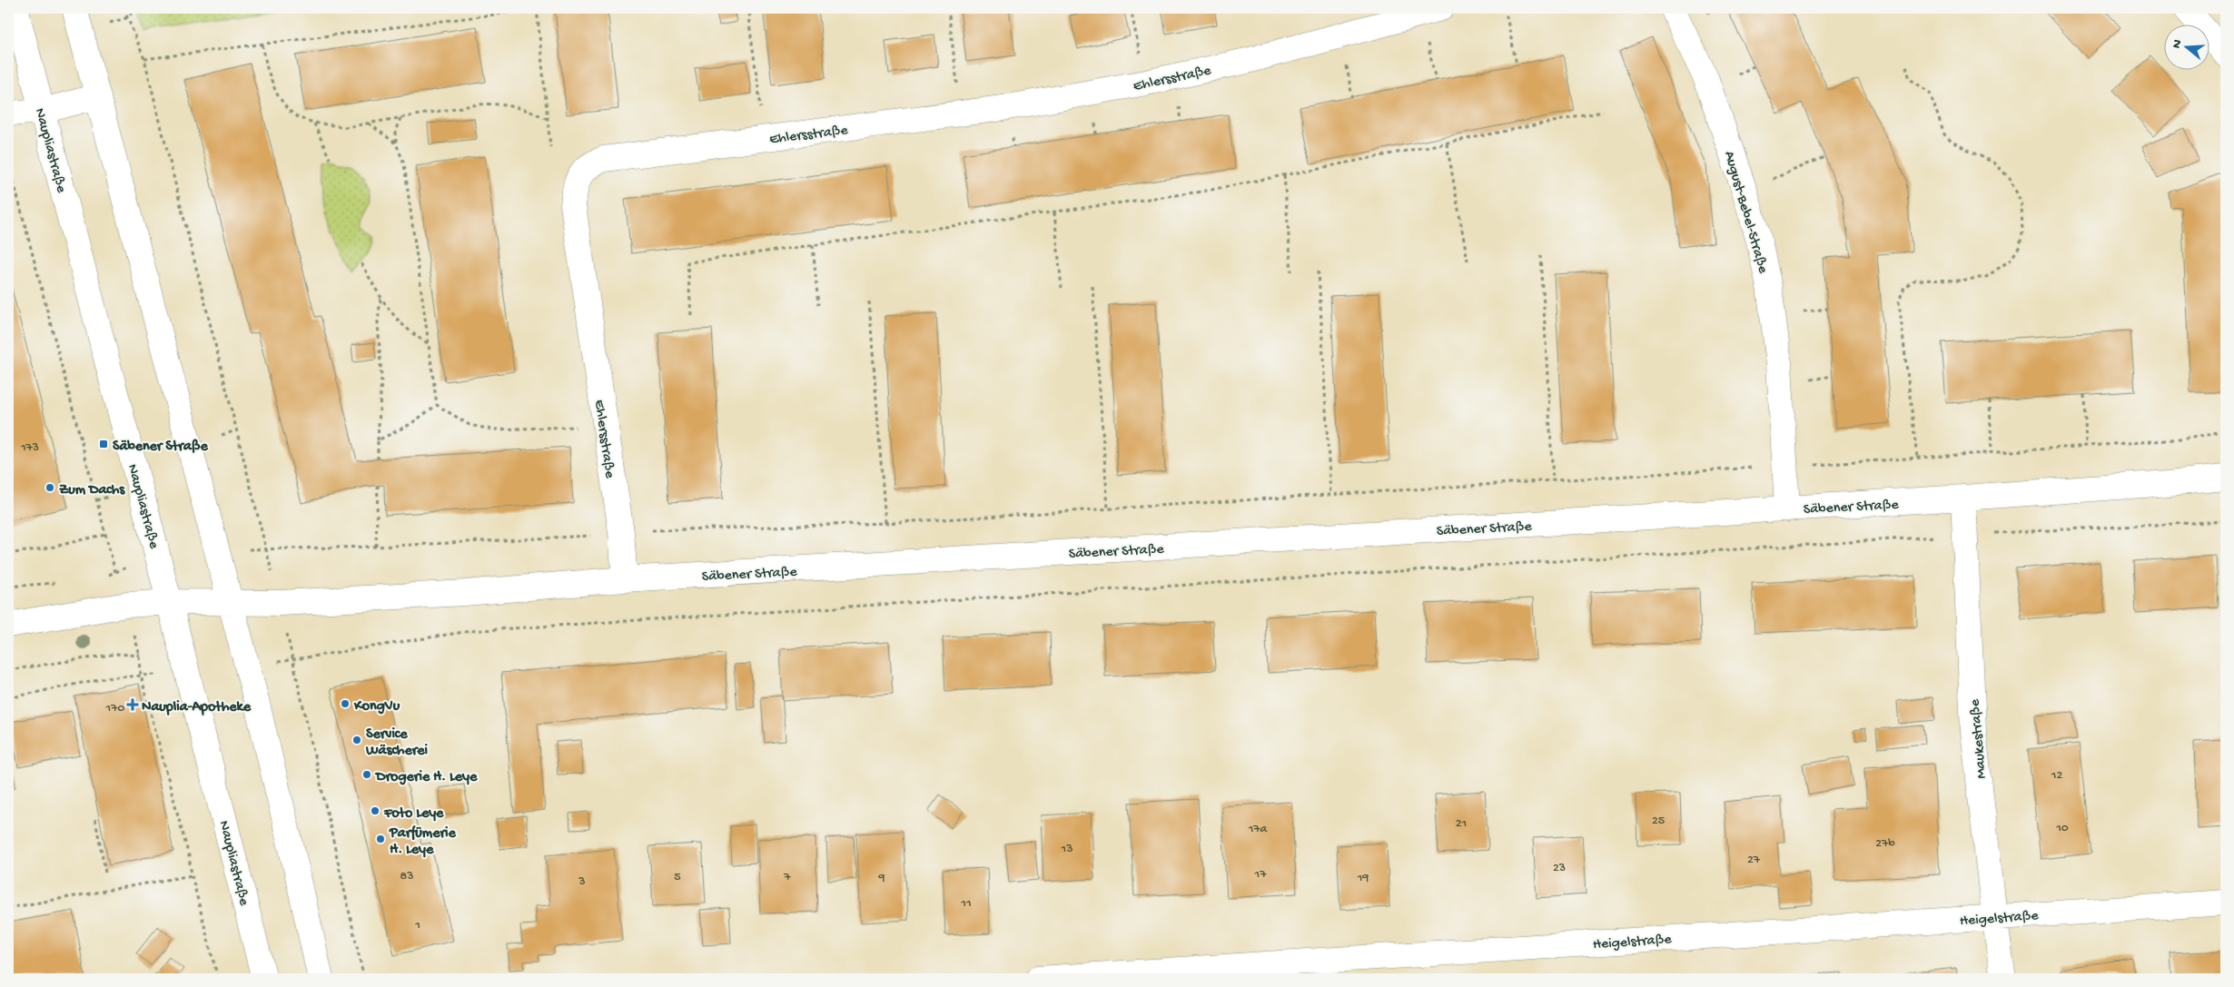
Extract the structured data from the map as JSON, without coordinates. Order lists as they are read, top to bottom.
{
  "streets": {
    "street": [
      "Ehlersstraße",
      "Naupliastraße",
      "August-Bebel-Straße",
      "Säbener Straße",
      "Maukestraße",
      "Heigelstraße"
    ]
  },
  "crossings": [
    ["Ehlersstraße", "Säbener Straße"],
    ["Naupliastraße", "Säbener Straße"],
    ["August-Bebel-Straße", "Säbener Straße"],
    ["Säbener Straße", "Maukestraße"],
    ["Maukestraße", "Heigelstraße"]
  ],
  "places": {
    "transit": ["Säbener Straße"],
    "other": [
      "Zum Dachs",
      "KongVu",
      "Service Wäscherei",
      "Drogerie H. Leye",
      "Foto Leye",
      "Parfümerie H. Leye"
    ],
    "health": ["Nauplia-Apotheke"]
  },
  "house_numbers": [
    "173",
    "170",
    "12",
    "25",
    "21",
    "10",
    "17a",
    "27b",
    "13",
    "27",
    "23",
    "17",
    "83",
    "5",
    "7",
    "9",
    "19",
    "3",
    "11",
    "1"
  ],
  "north": "left"
}
